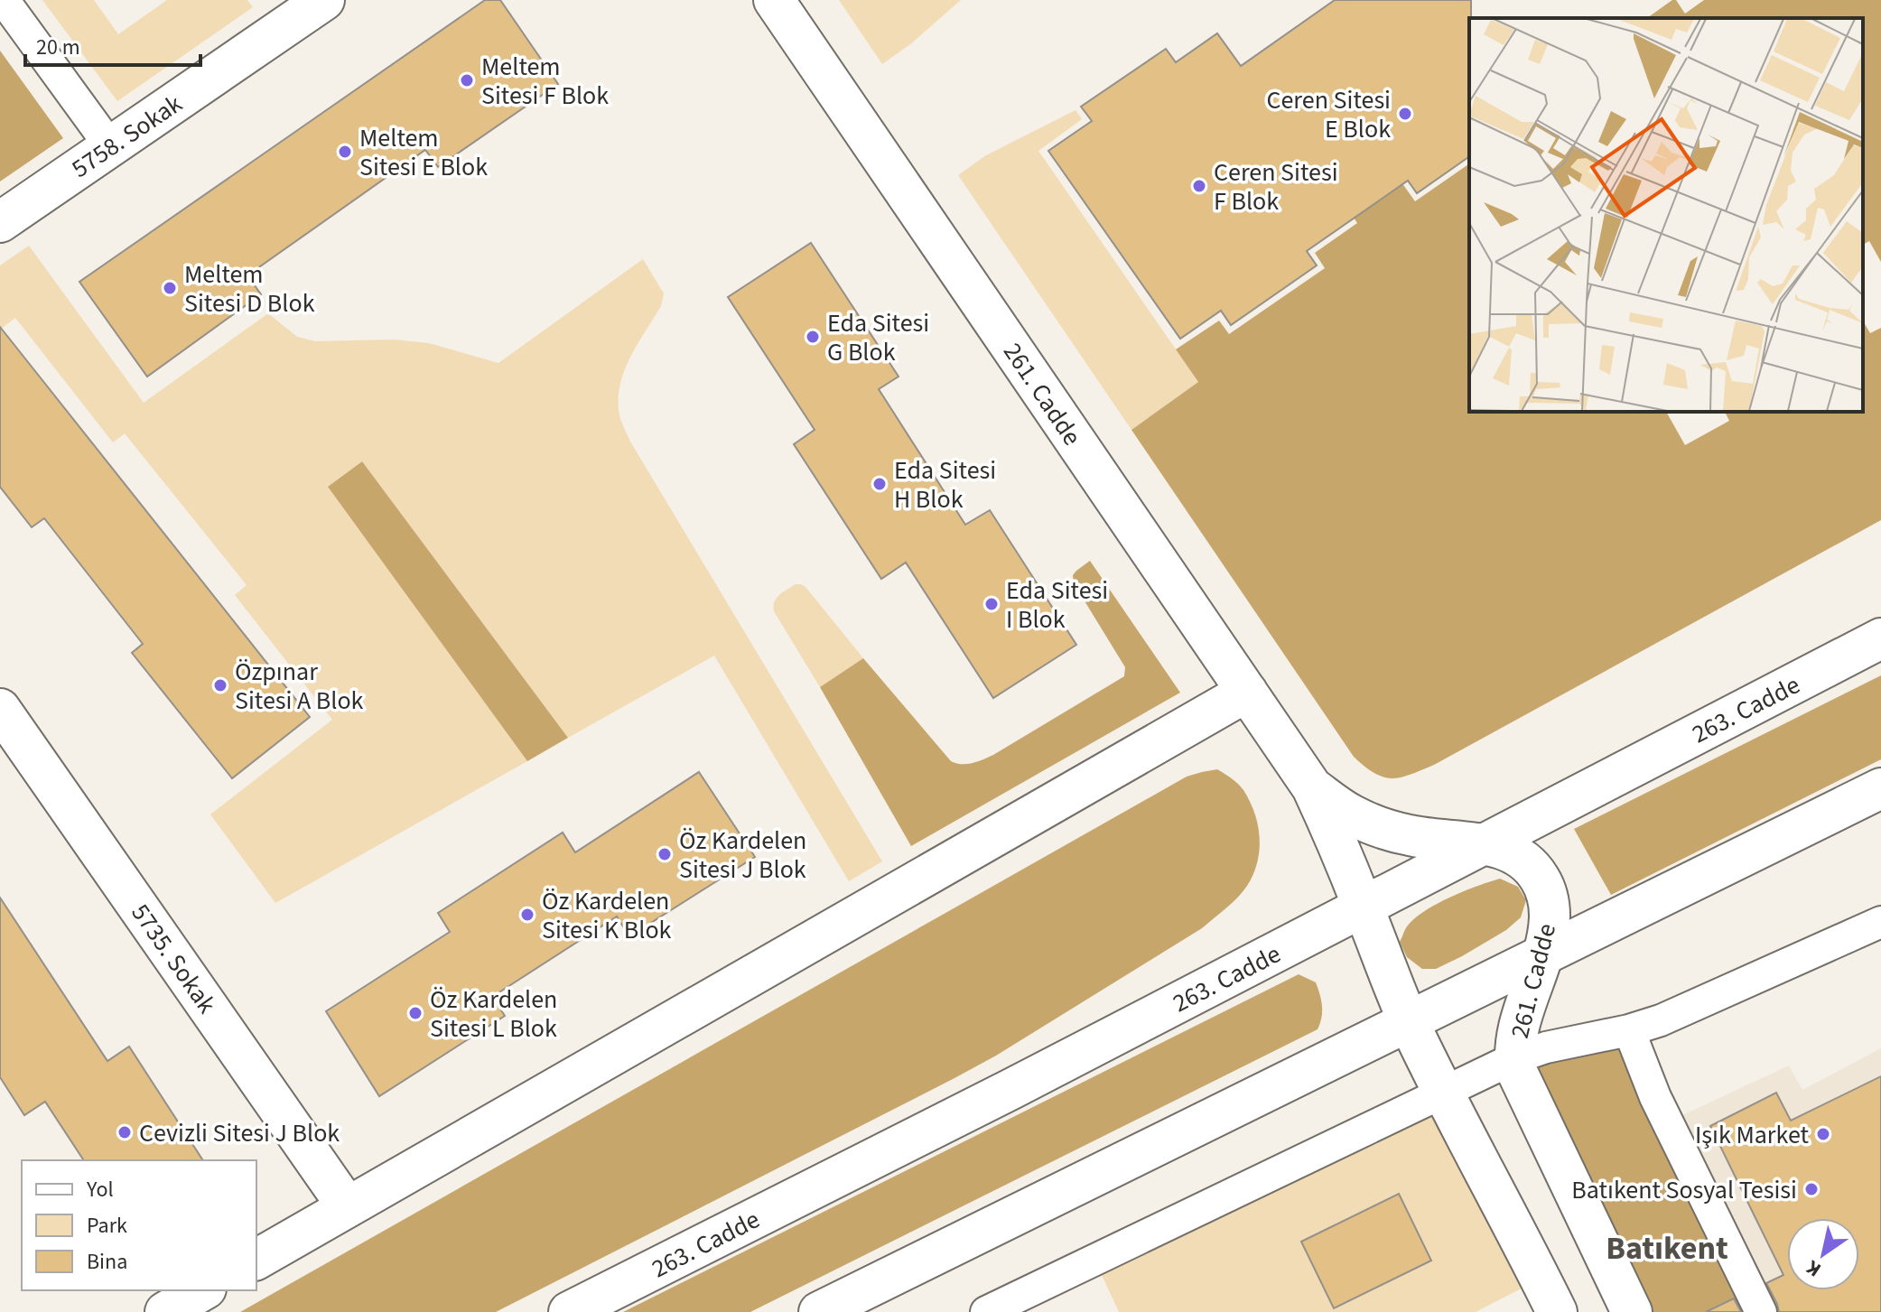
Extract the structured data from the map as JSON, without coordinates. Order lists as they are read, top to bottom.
{
  "streets": {
    "street": [
      "5758. Sokak",
      "261. Cadde",
      "263. Cadde",
      "5735. Sokak"
    ]
  },
  "crossings": [
    ["261. Cadde", "263. Cadde"]
  ],
  "districts": ["Batıkent"],
  "places": [
    "Meltem Sitesi F Blok",
    "Ceren Sitesi E Blok",
    "Meltem Sitesi E Blok",
    "Ceren Sitesi F Blok",
    "Meltem Sitesi D Blok",
    "Eda Sitesi G Blok",
    "Eda Sitesi H Blok",
    "Eda Sitesi I Blok",
    "Özpınar Sitesi A Blok",
    "Öz Kardelen Sitesi J Blok",
    "Öz Kardelen Sitesi K Blok",
    "Öz Kardelen Sitesi L Blok",
    "Cevizli Sitesi J Blok",
    "Işık Market",
    "Batıkent Sosyal Tesisi"
  ],
  "legend": ["Yol", "Park", "Bina"],
  "scale_bar": "20 m",
  "north": "bottom left"
}
